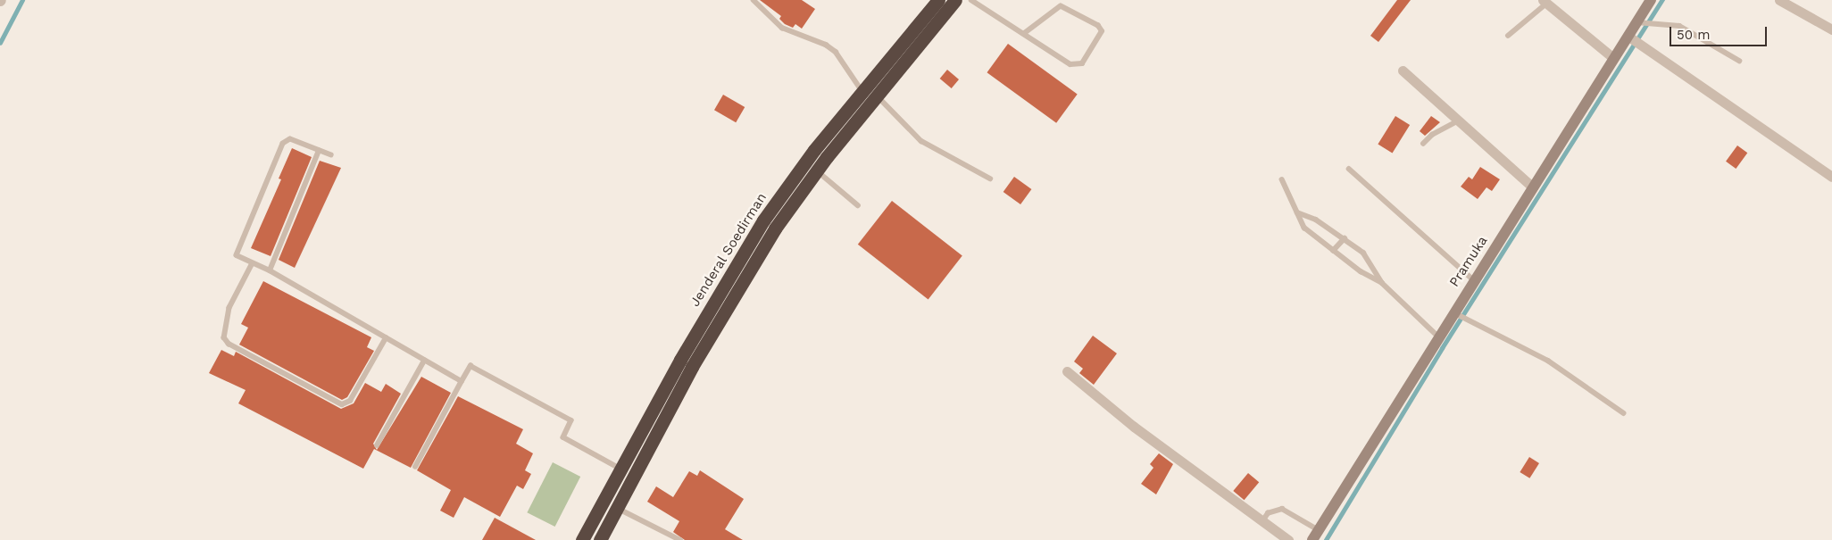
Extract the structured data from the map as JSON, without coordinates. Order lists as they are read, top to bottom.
{
  "streets": {
    "highway": ["Jenderal Soedirman"],
    "street": ["Pramuka"]
  },
  "scale_bar": "50 m"
}
